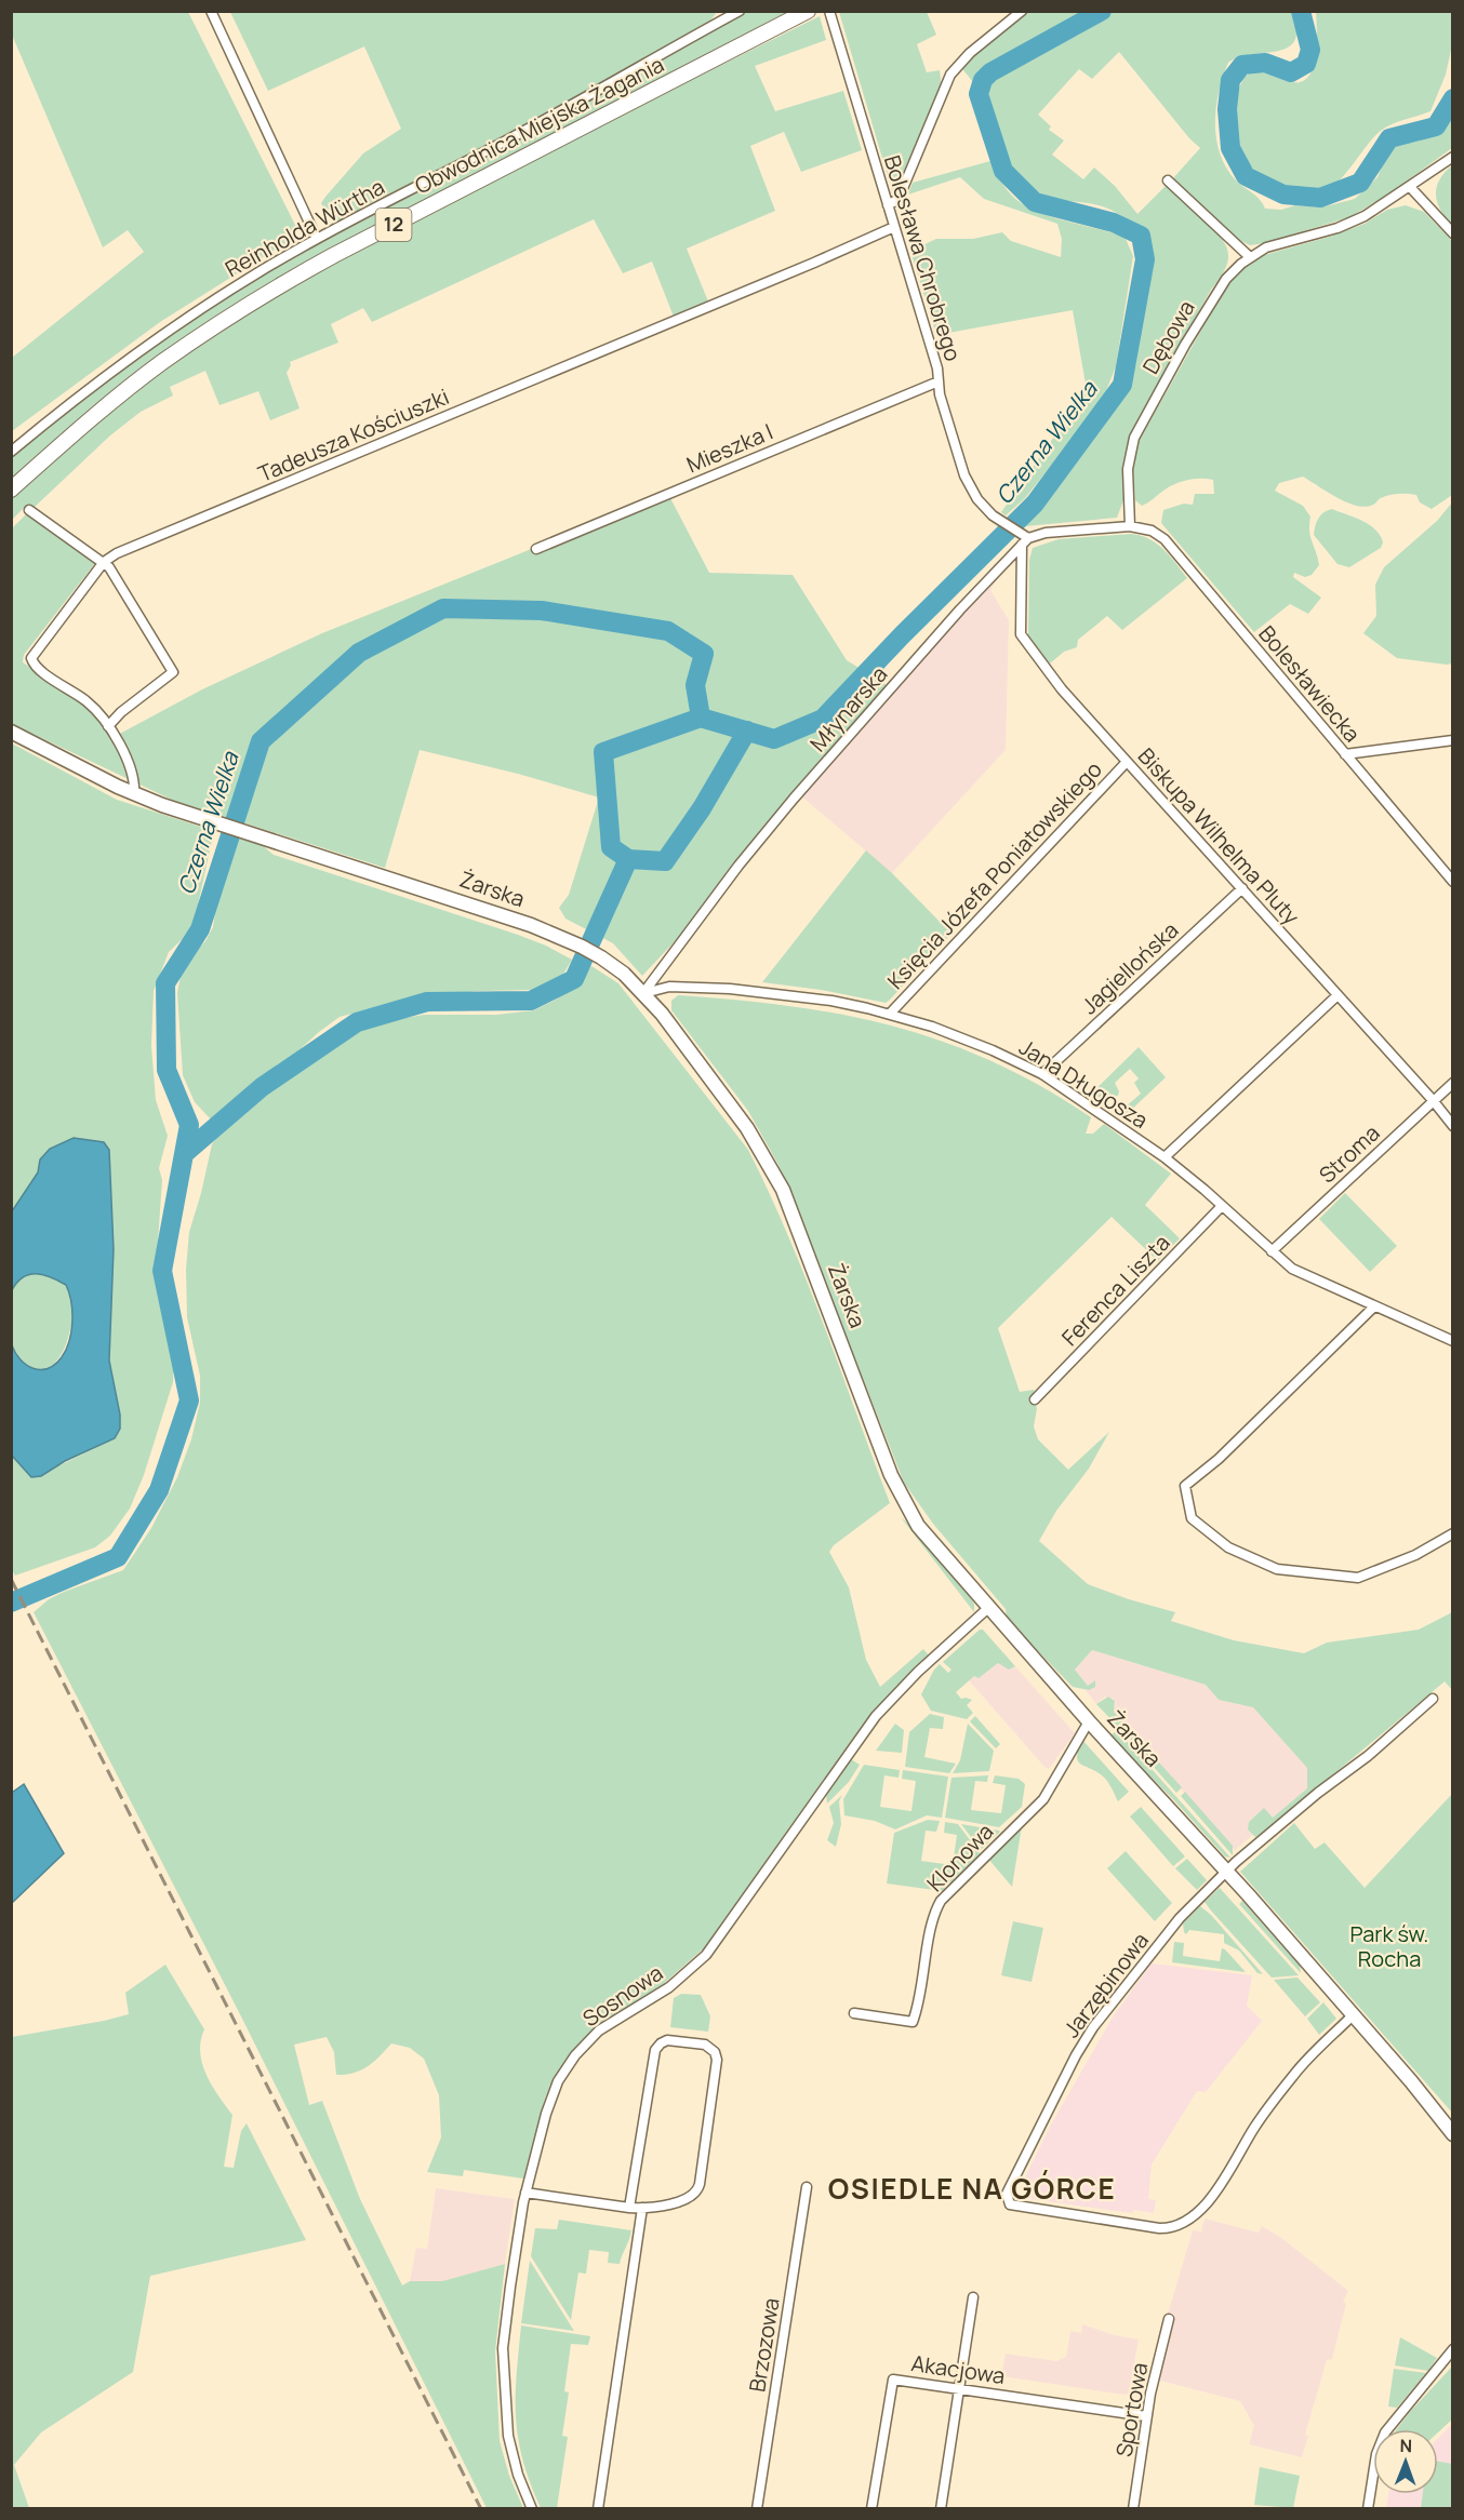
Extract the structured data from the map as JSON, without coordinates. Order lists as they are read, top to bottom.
{
  "streets": {
    "main road": ["Obwodnica Miejska Żagania", "12"],
    "street": [
      "Reinholda Würtha",
      "Bolesława Chrobrego",
      "Dębowa",
      "Tadeusza Kościuszki",
      "Mieszka I",
      "Bolesławiecka",
      "Młynarska",
      "Biskupa Wilhelma Pluty",
      "Księcia Józefa Poniatowskiego",
      "Żarska",
      "Jagiellońska",
      "Jana Długosza",
      "Stroma",
      "Ferenca Liszta",
      "Klonowa",
      "Jarzębinowa",
      "Sosnowa",
      "Brzozowa",
      "Akacjowa",
      "Sportowa"
    ]
  },
  "crossings": [
    ["Bolesława Chrobrego", "Tadeusza Kościuszki"],
    ["Bolesława Chrobrego", "Mieszka I"],
    ["Bolesława Chrobrego", "Młynarska"],
    ["Bolesława Chrobrego", "Biskupa Wilhelma Pluty"],
    ["Dębowa", "Bolesławiecka"],
    ["Tadeusza Kościuszki", "Żarska"],
    ["Młynarska", "Biskupa Wilhelma Pluty"],
    ["Młynarska", "Żarska"],
    ["Młynarska", "Jana Długosza"],
    ["Biskupa Wilhelma Pluty", "Księcia Józefa Poniatowskiego"],
    ["Biskupa Wilhelma Pluty", "Jagiellońska"],
    ["Biskupa Wilhelma Pluty", "Stroma"],
    ["Księcia Józefa Poniatowskiego", "Jana Długosza"],
    ["Żarska", "Jana Długosza"],
    ["Żarska", "Klonowa"],
    ["Żarska", "Jarzębinowa"],
    ["Żarska", "Sosnowa"],
    ["Jagiellońska", "Jana Długosza"],
    ["Jana Długosza", "Stroma"],
    ["Jana Długosza", "Ferenca Liszta"],
    ["Akacjowa", "Sportowa"]
  ],
  "districts": ["OSIEDLE NA GÓRCE"],
  "water": ["Czerna Wielka"],
  "parks": ["Park św. Rocha"],
  "north": "top"
}
